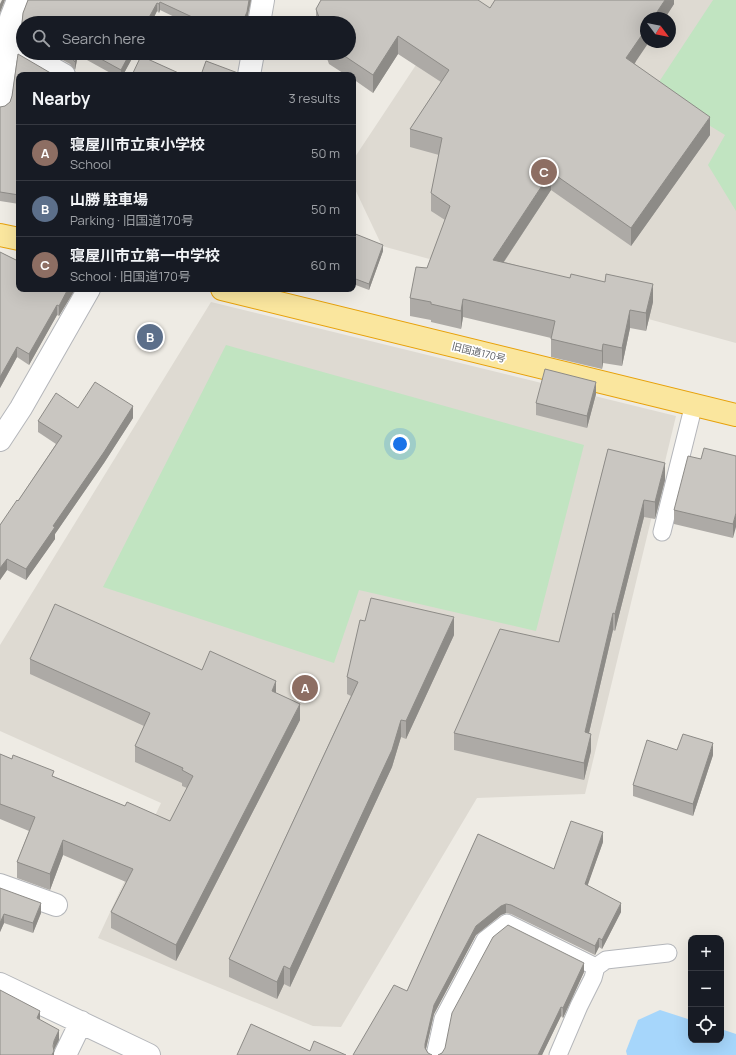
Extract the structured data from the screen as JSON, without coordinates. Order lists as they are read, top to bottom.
{
  "streets": {
    "highway": ["旧国道170号"]
  },
  "north": "bottom right",
  "page": {
    "search": "Search here",
    "heading": ["Nearby", "3 results"],
    "list": [
      {
        "mark": "A",
        "name": "寝屋川市立東小学校",
        "note": "School",
        "value": "50 m"
      },
      {
        "mark": "B",
        "name": "山勝 駐車場",
        "note": "Parking · 旧国道170号",
        "value": "50 m"
      },
      {
        "mark": "C",
        "name": "寝屋川市立第一中学校",
        "note": "School · 旧国道170号",
        "value": "60 m"
      }
    ],
    "pins": ["C", "B", "A"],
    "map_buttons": ["+", "−"]
  }
}
